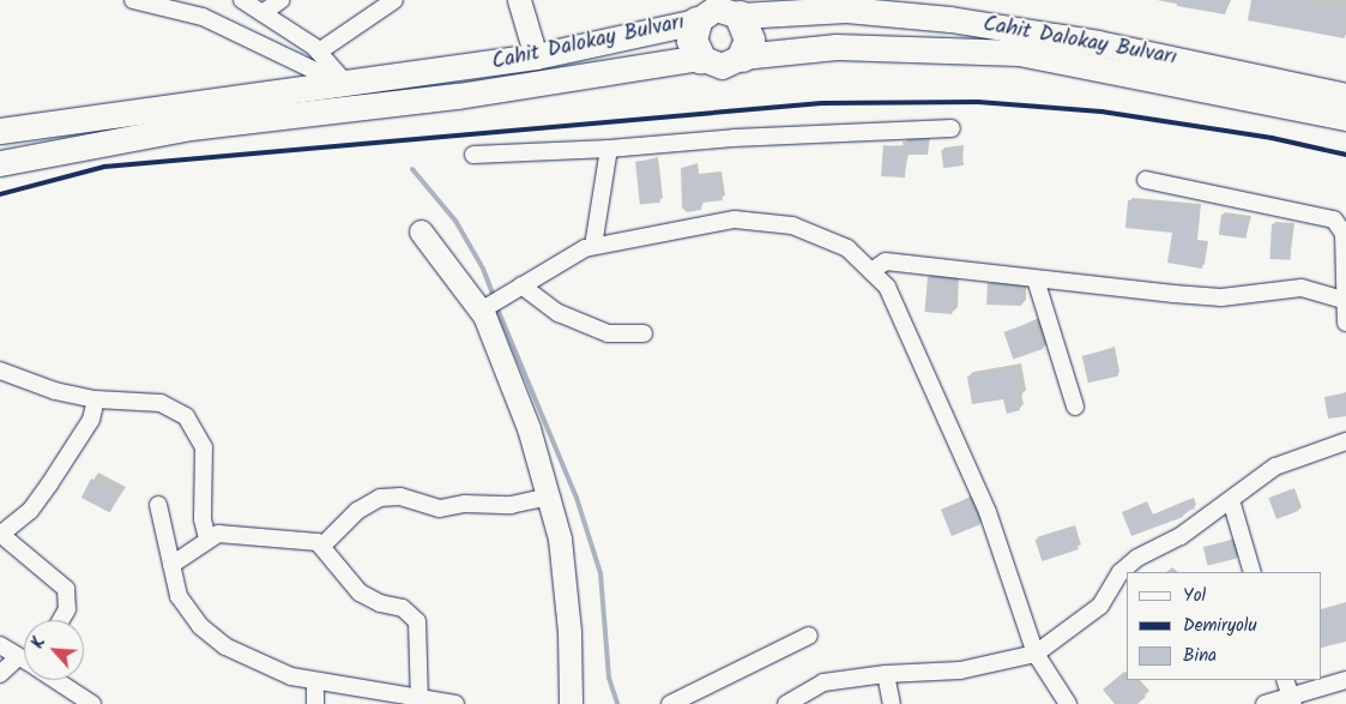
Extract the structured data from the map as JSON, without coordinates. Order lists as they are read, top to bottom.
{
  "streets": {
    "main road": ["Cahit Dalokay Bulvarı"]
  },
  "legend": ["Yol", "Demiryolu", "Bina"],
  "north": "top left"
}
